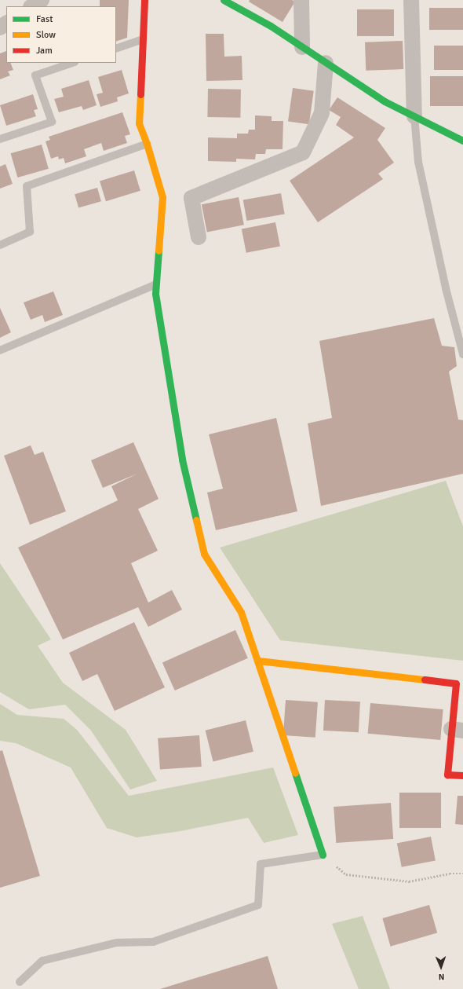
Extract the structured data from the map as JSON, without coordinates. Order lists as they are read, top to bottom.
{
  "legend": ["Fast", "Slow", "Jam"],
  "north": "bottom"
}
